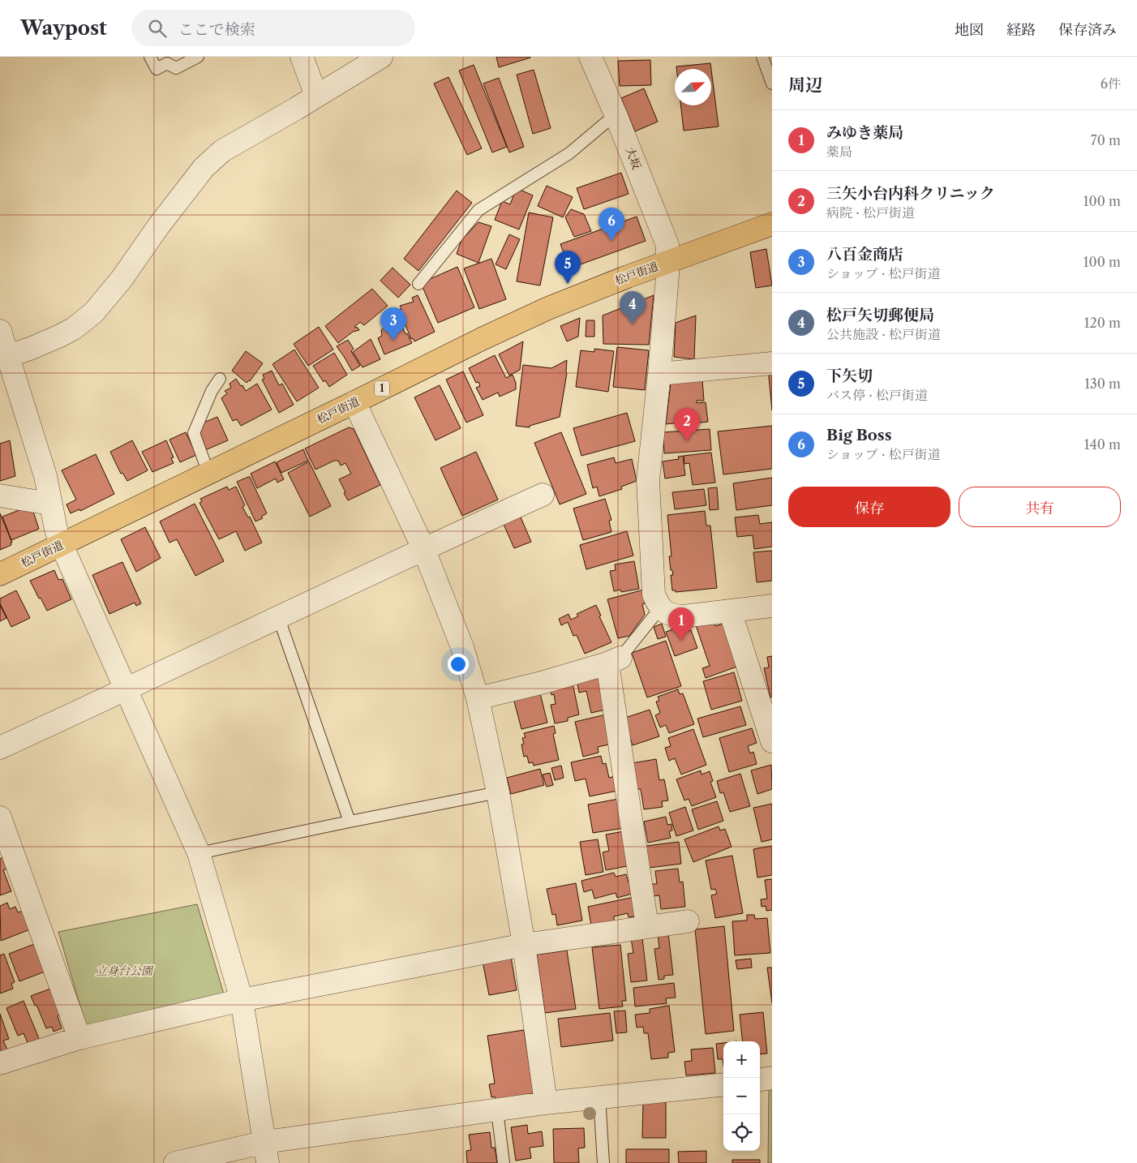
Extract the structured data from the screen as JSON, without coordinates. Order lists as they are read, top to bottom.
{
  "streets": {
    "main road": ["松戸街道", "1"],
    "street": ["大坂"]
  },
  "crossings": [
    ["大坂", "松戸街道"]
  ],
  "parks": ["立身台公園"],
  "north": "top right",
  "page": {
    "header": "Waypost",
    "search": "ここで検索",
    "nav": ["地図", "経路", "保存済み"],
    "heading": ["周辺", "6件"],
    "list": [
      {
        "mark": "1",
        "name": "みゆき薬局",
        "note": "薬局",
        "value": "70 m"
      },
      {
        "mark": "2",
        "name": "三矢小台内科クリニック",
        "note": "病院 · 松戸街道",
        "value": "100 m"
      },
      {
        "mark": "3",
        "name": "八百金商店",
        "note": "ショップ · 松戸街道",
        "value": "100 m"
      },
      {
        "mark": "4",
        "name": "松戸矢切郵便局",
        "note": "公共施設 · 松戸街道",
        "value": "120 m"
      },
      {
        "mark": "5",
        "name": "下矢切",
        "note": "バス停 · 松戸街道",
        "value": "130 m"
      },
      {
        "mark": "6",
        "name": "Big Boss",
        "note": "ショップ · 松戸街道",
        "value": "140 m"
      }
    ],
    "pins": [
      "6",
      "5",
      "4",
      "3",
      "2",
      "1"
    ],
    "buttons": ["保存", "共有"],
    "map_buttons": ["+", "−"]
  }
}
